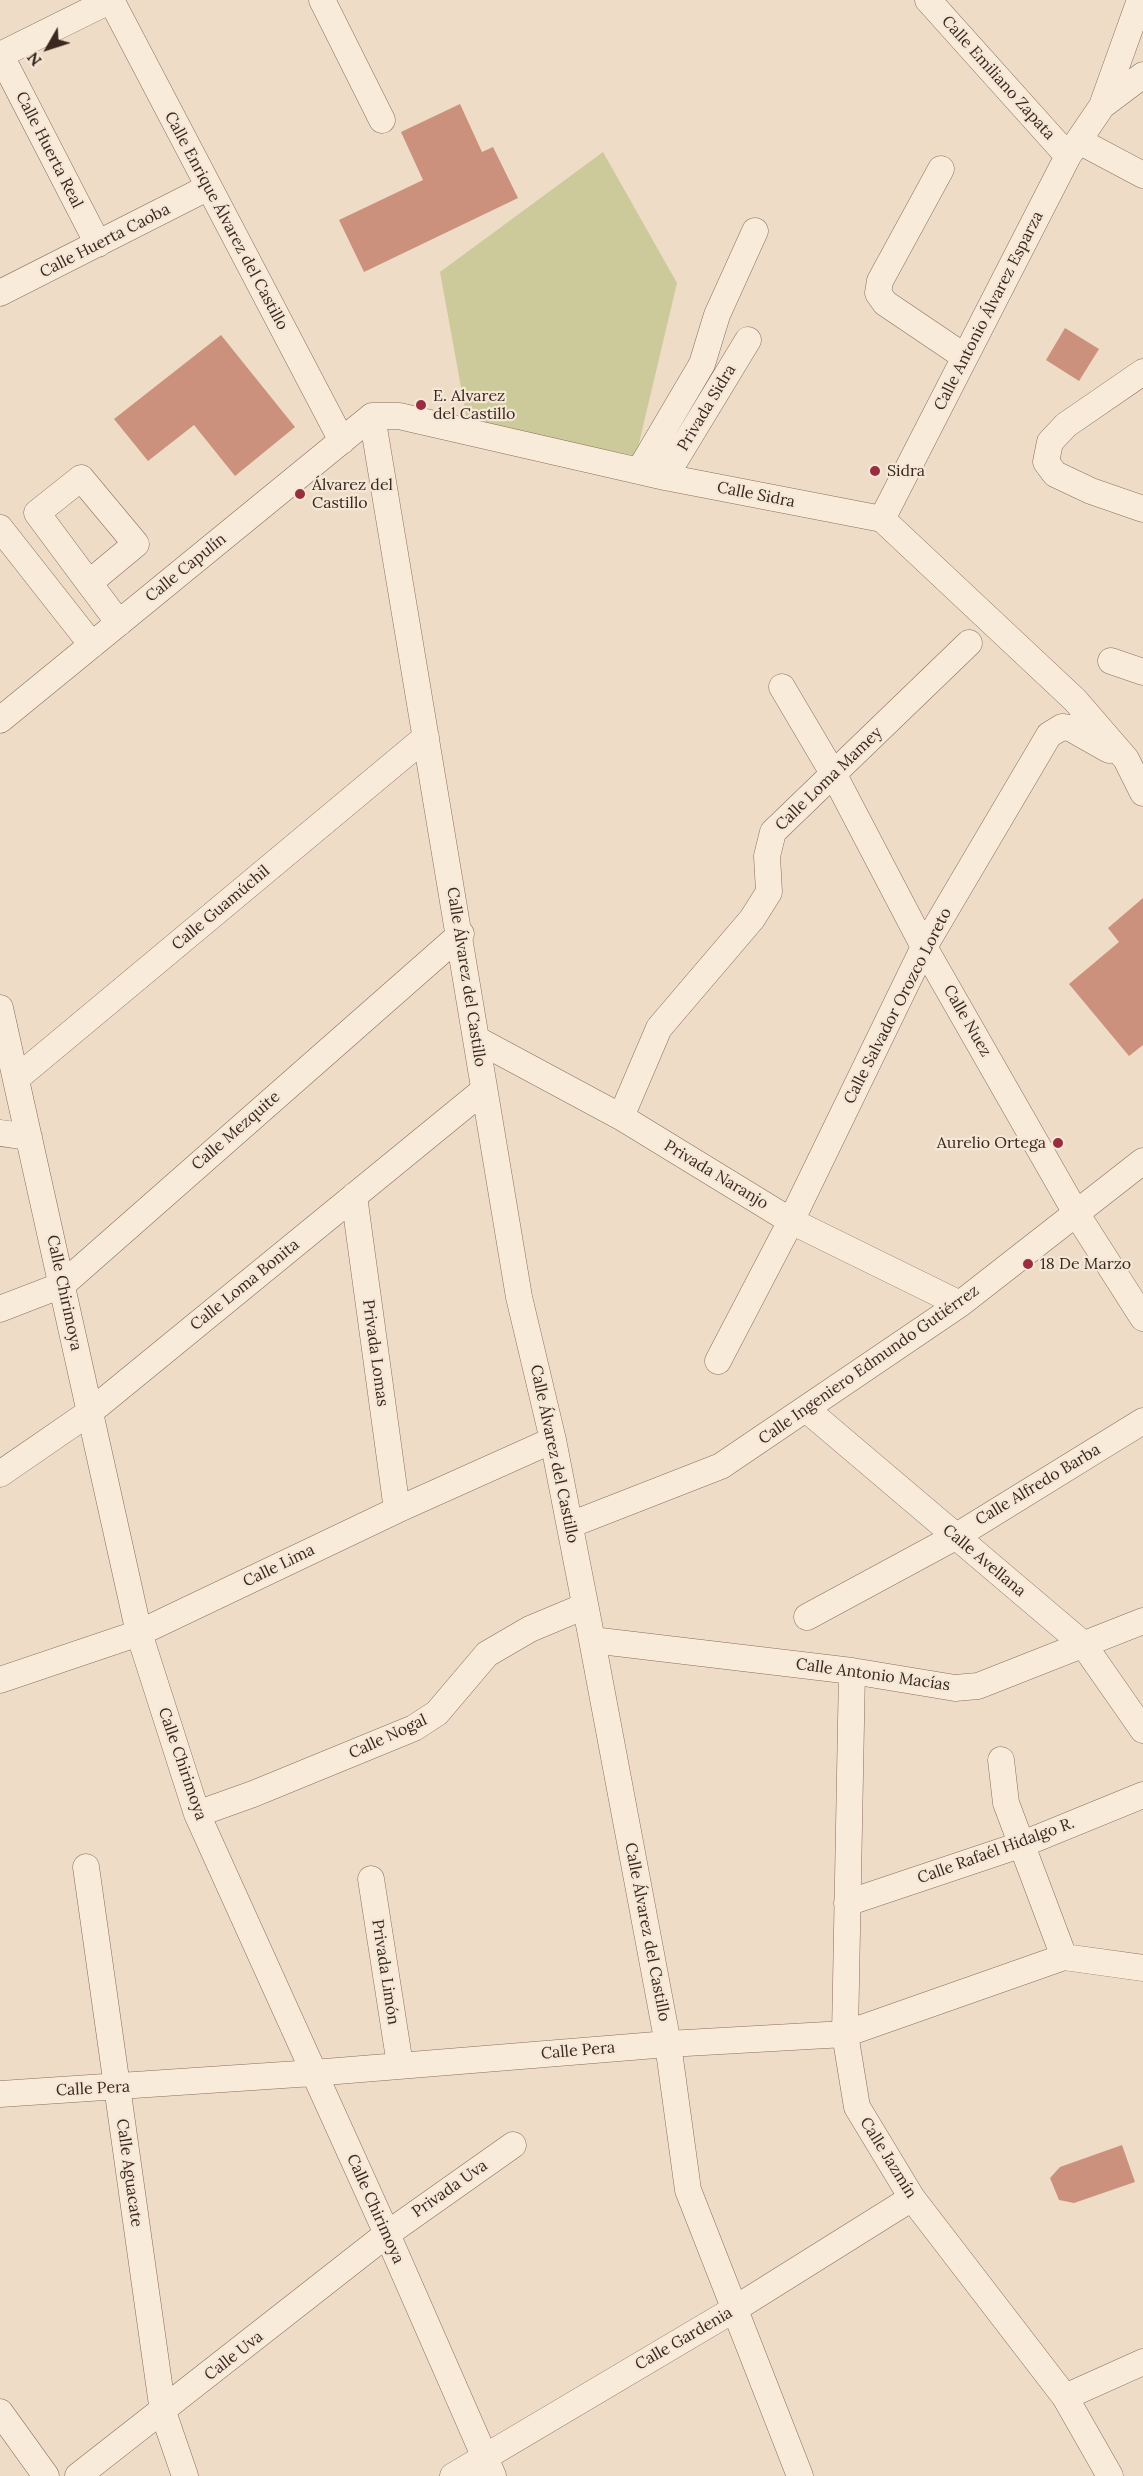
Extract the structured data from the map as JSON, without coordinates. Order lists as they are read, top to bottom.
{
  "streets": {
    "street": [
      "Calle Emiliano Zapata",
      "Calle Huerta Real",
      "Calle Enrique Álvarez del Castillo",
      "Calle Huerta Caoba",
      "Calle Antonio Álvarez Esparza",
      "Privada Sidra",
      "Calle Sidra",
      "Calle Capulín",
      "Calle Loma Mamey",
      "Calle Guamúchil",
      "Calle Álvarez del Castillo",
      "Calle Salvador Orozco Loreto",
      "Calle Nuez",
      "Calle Mezquite",
      "Privada Naranjo",
      "Calle Loma Bonita",
      "Calle Chirimoya",
      "Privada Lomas",
      "Calle Ingeniero Edmundo Gutiérrez",
      "Calle Alfredo Barba",
      "Calle Avellana",
      "Calle Lima",
      "Calle Antonio Macías",
      "Calle Nogal",
      "Calle Rafaél Hidalgo R.",
      "Privada Limón",
      "Calle Pera",
      "Calle Jazmín",
      "Calle Aguacate",
      "Privada Uva",
      "Calle Gardenia",
      "Calle Uva"
    ]
  },
  "crossings": [
    ["Calle Emiliano Zapata", "Calle Antonio Álvarez Esparza"],
    ["Calle Huerta Real", "Calle Huerta Caoba"],
    ["Calle Enrique Álvarez del Castillo", "Calle Huerta Caoba"],
    ["Calle Enrique Álvarez del Castillo", "Calle Capulín"],
    ["Calle Antonio Álvarez Esparza", "Calle Sidra"],
    ["Privada Sidra", "Calle Sidra"],
    ["Calle Sidra", "Calle Capulín"],
    ["Calle Sidra", "Calle Álvarez del Castillo"],
    ["Calle Capulín", "Calle Álvarez del Castillo"],
    ["Calle Loma Mamey", "Calle Nuez"],
    ["Calle Loma Mamey", "Privada Naranjo"],
    ["Calle Guamúchil", "Calle Álvarez del Castillo"],
    ["Calle Guamúchil", "Calle Chirimoya"],
    ["Calle Álvarez del Castillo", "Calle Mezquite"],
    ["Calle Álvarez del Castillo", "Privada Naranjo"],
    ["Calle Álvarez del Castillo", "Calle Loma Bonita"],
    ["Calle Álvarez del Castillo", "Calle Ingeniero Edmundo Gutiérrez"],
    ["Calle Álvarez del Castillo", "Calle Lima"],
    ["Calle Álvarez del Castillo", "Calle Antonio Macías"],
    ["Calle Álvarez del Castillo", "Calle Nogal"],
    ["Calle Álvarez del Castillo", "Calle Pera"],
    ["Calle Álvarez del Castillo", "Calle Gardenia"],
    ["Calle Salvador Orozco Loreto", "Calle Nuez"],
    ["Calle Salvador Orozco Loreto", "Privada Naranjo"],
    ["Calle Nuez", "Calle Ingeniero Edmundo Gutiérrez"],
    ["Calle Mezquite", "Calle Chirimoya"],
    ["Privada Naranjo", "Calle Ingeniero Edmundo Gutiérrez"],
    ["Calle Loma Bonita", "Calle Chirimoya"],
    ["Calle Loma Bonita", "Privada Lomas"],
    ["Calle Chirimoya", "Calle Lima"],
    ["Calle Chirimoya", "Calle Nogal"],
    ["Calle Chirimoya", "Calle Pera"],
    ["Calle Chirimoya", "Privada Uva"],
    ["Calle Chirimoya", "Calle Gardenia"],
    ["Calle Chirimoya", "Calle Uva"],
    ["Privada Lomas", "Calle Lima"],
    ["Calle Ingeniero Edmundo Gutiérrez", "Calle Avellana"],
    ["Calle Alfredo Barba", "Calle Avellana"],
    ["Calle Avellana", "Calle Antonio Macías"],
    ["Calle Antonio Macías", "Calle Jazmín"],
    ["Calle Rafaél Hidalgo R.", "Calle Jazmín"],
    ["Privada Limón", "Calle Pera"],
    ["Calle Pera", "Calle Jazmín"],
    ["Calle Pera", "Calle Aguacate"],
    ["Calle Jazmín", "Calle Gardenia"],
    ["Calle Aguacate", "Calle Uva"],
    ["Privada Uva", "Calle Uva"]
  ],
  "places": [
    "E. Alvarez del Castillo",
    "Sidra",
    "Álvarez del Castillo",
    "Aurelio Ortega",
    "18 De Marzo"
  ],
  "north": "bottom left"
}
